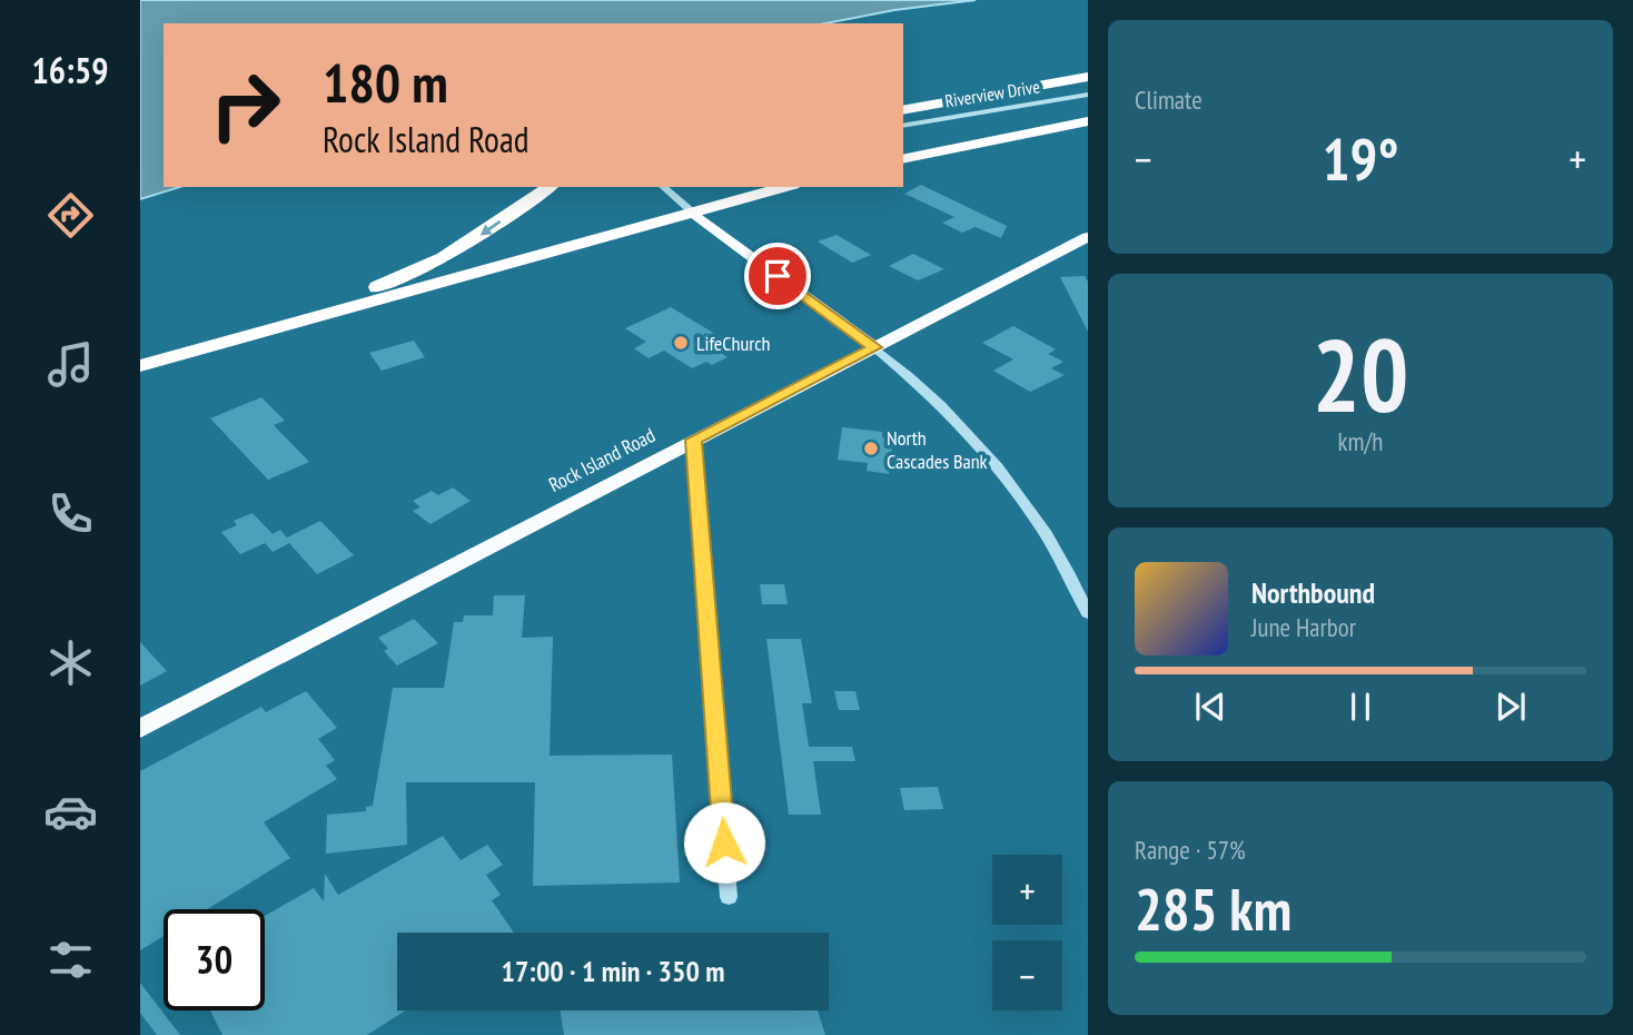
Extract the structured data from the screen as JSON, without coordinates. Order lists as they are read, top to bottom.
{
  "streets": {
    "main road": ["Rock Island Road"],
    "street": ["Riverview Drive"]
  },
  "places": ["LifeChurch", "North Cascades Bank"],
  "page": {
    "tabs": "16:59",
    "tile": [
      "Climate",
      ["20", "km/h"],
      ["Range · 57%", "285 km"]
    ],
    "turn": ["180 m", "Rock Island Road"],
    "heat": ["−", "19°", "+"],
    "song": ["Northbound", "June Harbor"],
    "map_buttons": ["+", "−"],
    "limit": "30",
    "trip": "17:00 · 1 min · 350 m"
  }
}
